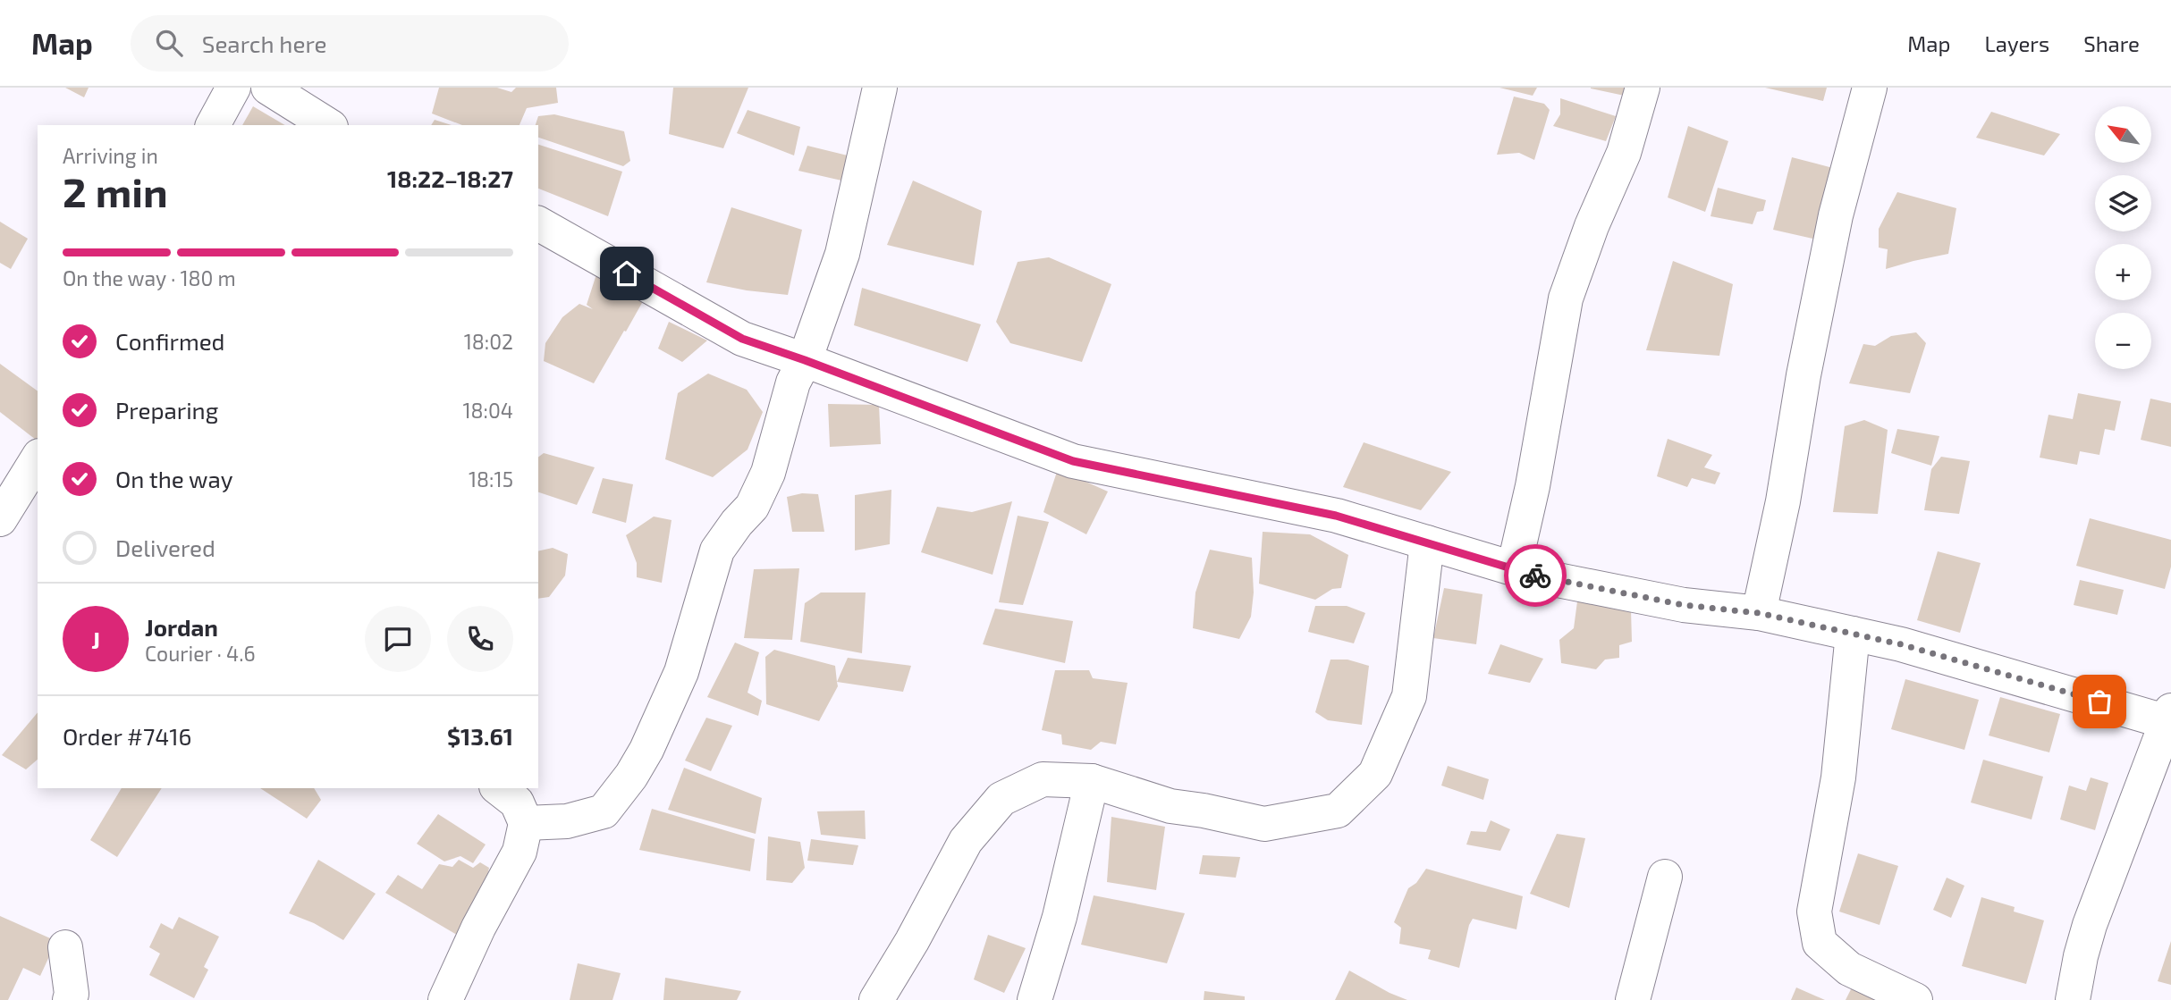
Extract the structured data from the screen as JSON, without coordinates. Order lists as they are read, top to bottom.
{
  "north": "top left",
  "page": {
    "header": "Map",
    "search": "Search here",
    "nav": ["Map", "Layers", "Share"],
    "map_buttons": ["+", "−"],
    "heading": ["2 min", "Arriving in", "18:22–18:27"],
    "panel": [
      "Jordan",
      "Courier · 4.6",
      "Order #7416",
      "$13.61"
    ],
    "bar": "On the way · 180 m",
    "list": [
      ["Confirmed", "18:02"],
      ["Preparing", "18:04"],
      ["On the way", "18:15"],
      "Delivered"
    ],
    "round": "J"
  }
}
